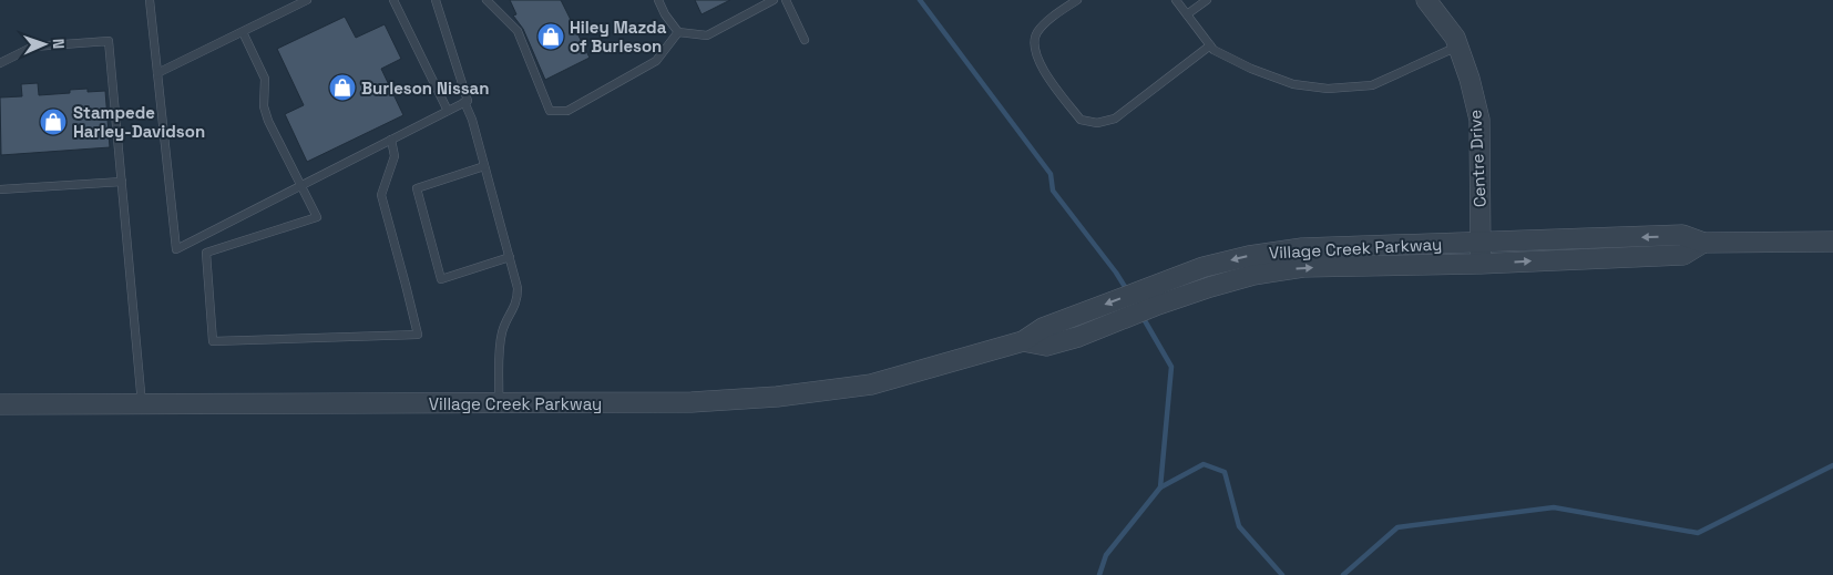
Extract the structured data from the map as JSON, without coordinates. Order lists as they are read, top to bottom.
{
  "streets": {
    "street": ["Centre Drive", "Village Creek Parkway"]
  },
  "crossings": [
    ["Centre Drive", "Village Creek Parkway"]
  ],
  "places": {
    "shop": ["Hiley Mazda of Burleson", "Burleson Nissan", "Stampede Harley-Davidson"]
  },
  "north": "right"
}
